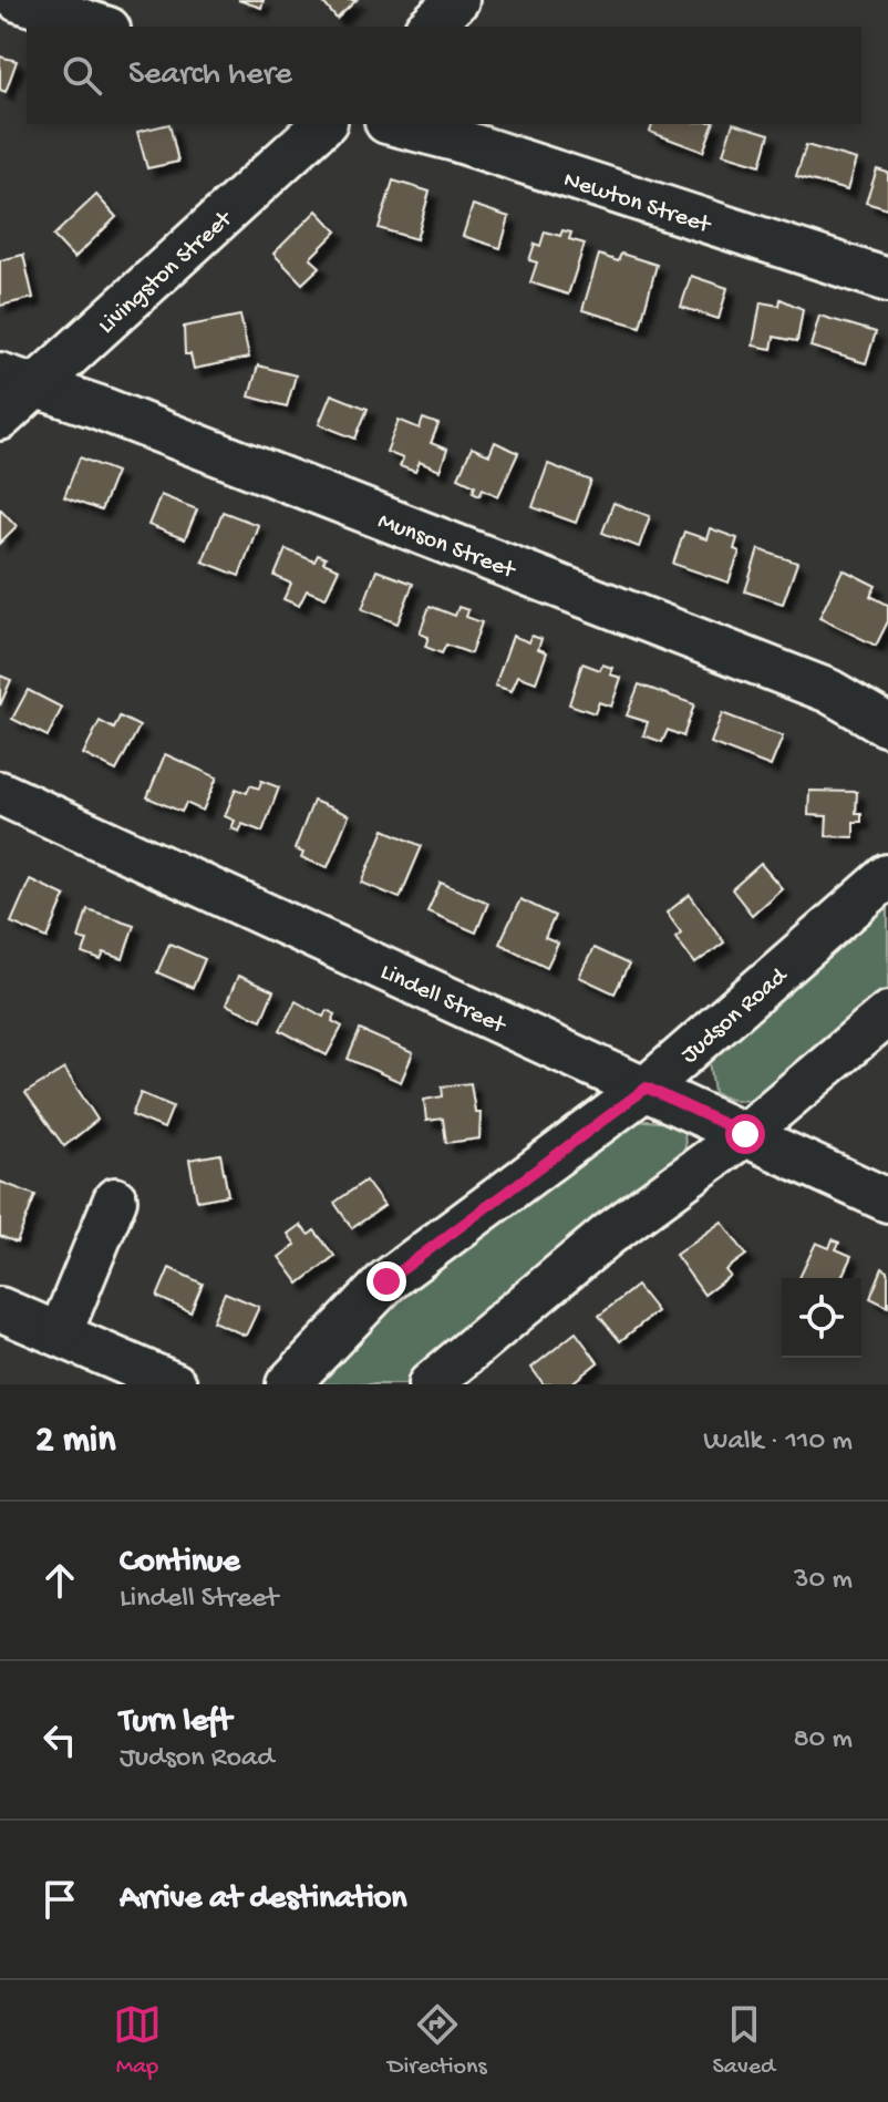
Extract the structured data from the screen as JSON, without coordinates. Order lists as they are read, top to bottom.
{
  "streets": {
    "street": [
      "Newton Street",
      "Livingston Street",
      "Munson Street",
      "Lindell Street",
      "Judson Road"
    ]
  },
  "crossings": [
    ["Livingston Street", "Munson Street"],
    ["Lindell Street", "Judson Road"]
  ],
  "page": {
    "search": "Search here",
    "heading": ["2 min", "Walk · 110 m"],
    "list": [
      ["Continue", "Lindell Street", "30 m"],
      ["Turn left", "Judson Road", "80 m"],
      "Arrive at destination"
    ],
    "nav": ["Map", "Directions", "Saved"]
  }
}
